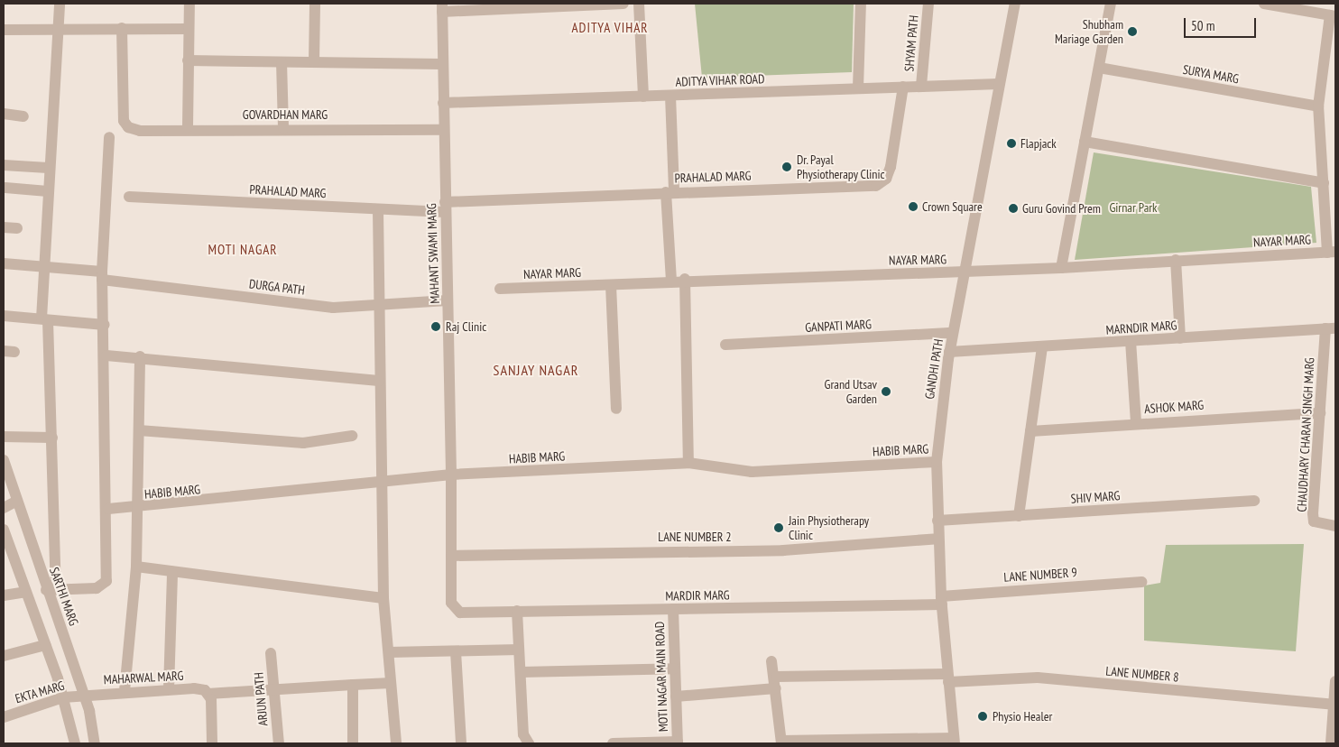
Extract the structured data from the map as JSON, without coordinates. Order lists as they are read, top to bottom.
{
  "streets": {
    "street": [
      "SHYAM PATH",
      "SURYA MARG",
      "ADITYA VIHAR ROAD",
      "GOVARDHAN MARG",
      "PRAHALAD MARG",
      "NAYAR MARG",
      "MAHANT SWAMI MARG",
      "DURGA PATH",
      "GANPATI MARG",
      "MARNDIR MARG",
      "GANDHI PATH",
      "ASHOK MARG",
      "CHAUDHARY CHARAN SINGH MARG",
      "HABIB MARG",
      "SHIV MARG",
      "LANE NUMBER 2",
      "LANE NUMBER 9",
      "MARDIR MARG",
      "SARTHI MARG",
      "LANE NUMBER 8",
      "MOTI NAGAR MAIN ROAD",
      "MAHARWAL MARG",
      "EKTA MARG",
      "ARJUN PATH"
    ]
  },
  "crossings": [
    ["SHYAM PATH", "ADITYA VIHAR ROAD"],
    ["ADITYA VIHAR ROAD", "PRAHALAD MARG"],
    ["ADITYA VIHAR ROAD", "MAHANT SWAMI MARG"],
    ["ADITYA VIHAR ROAD", "GANDHI PATH"],
    ["GOVARDHAN MARG", "MAHANT SWAMI MARG"],
    ["PRAHALAD MARG", "MAHANT SWAMI MARG"],
    ["NAYAR MARG", "GANDHI PATH"],
    ["MAHANT SWAMI MARG", "DURGA PATH"],
    ["MAHANT SWAMI MARG", "HABIB MARG"],
    ["MAHANT SWAMI MARG", "LANE NUMBER 2"],
    ["MAHANT SWAMI MARG", "MARDIR MARG"],
    ["GANPATI MARG", "GANDHI PATH"],
    ["MARNDIR MARG", "GANDHI PATH"],
    ["MARNDIR MARG", "CHAUDHARY CHARAN SINGH MARG"],
    ["GANDHI PATH", "HABIB MARG"],
    ["GANDHI PATH", "SHIV MARG"],
    ["GANDHI PATH", "LANE NUMBER 2"],
    ["GANDHI PATH", "LANE NUMBER 9"],
    ["GANDHI PATH", "MARDIR MARG"],
    ["GANDHI PATH", "LANE NUMBER 8"],
    ["ASHOK MARG", "CHAUDHARY CHARAN SINGH MARG"],
    ["LANE NUMBER 9", "MARDIR MARG"],
    ["MARDIR MARG", "MOTI NAGAR MAIN ROAD"],
    ["SARTHI MARG", "MAHARWAL MARG"],
    ["SARTHI MARG", "EKTA MARG"],
    ["LANE NUMBER 8", "MOTI NAGAR MAIN ROAD"],
    ["MAHARWAL MARG", "EKTA MARG"],
    ["MAHARWAL MARG", "ARJUN PATH"]
  ],
  "districts": ["ADITYA VIHAR", "MOTI NAGAR", "SANJAY NAGAR"],
  "parks": ["Girnar Park"],
  "places": [
    "Shubham Mariage Garden",
    "Flapjack",
    "Dr. Payal Physiotherapy Clinic",
    "Crown Square",
    "Guru Govind Prem",
    "Raj Clinic",
    "Grand Utsav Garden",
    "Jain Physiotherapy Clinic",
    "Physio Healer"
  ],
  "scale_bar": "50 m"
}
